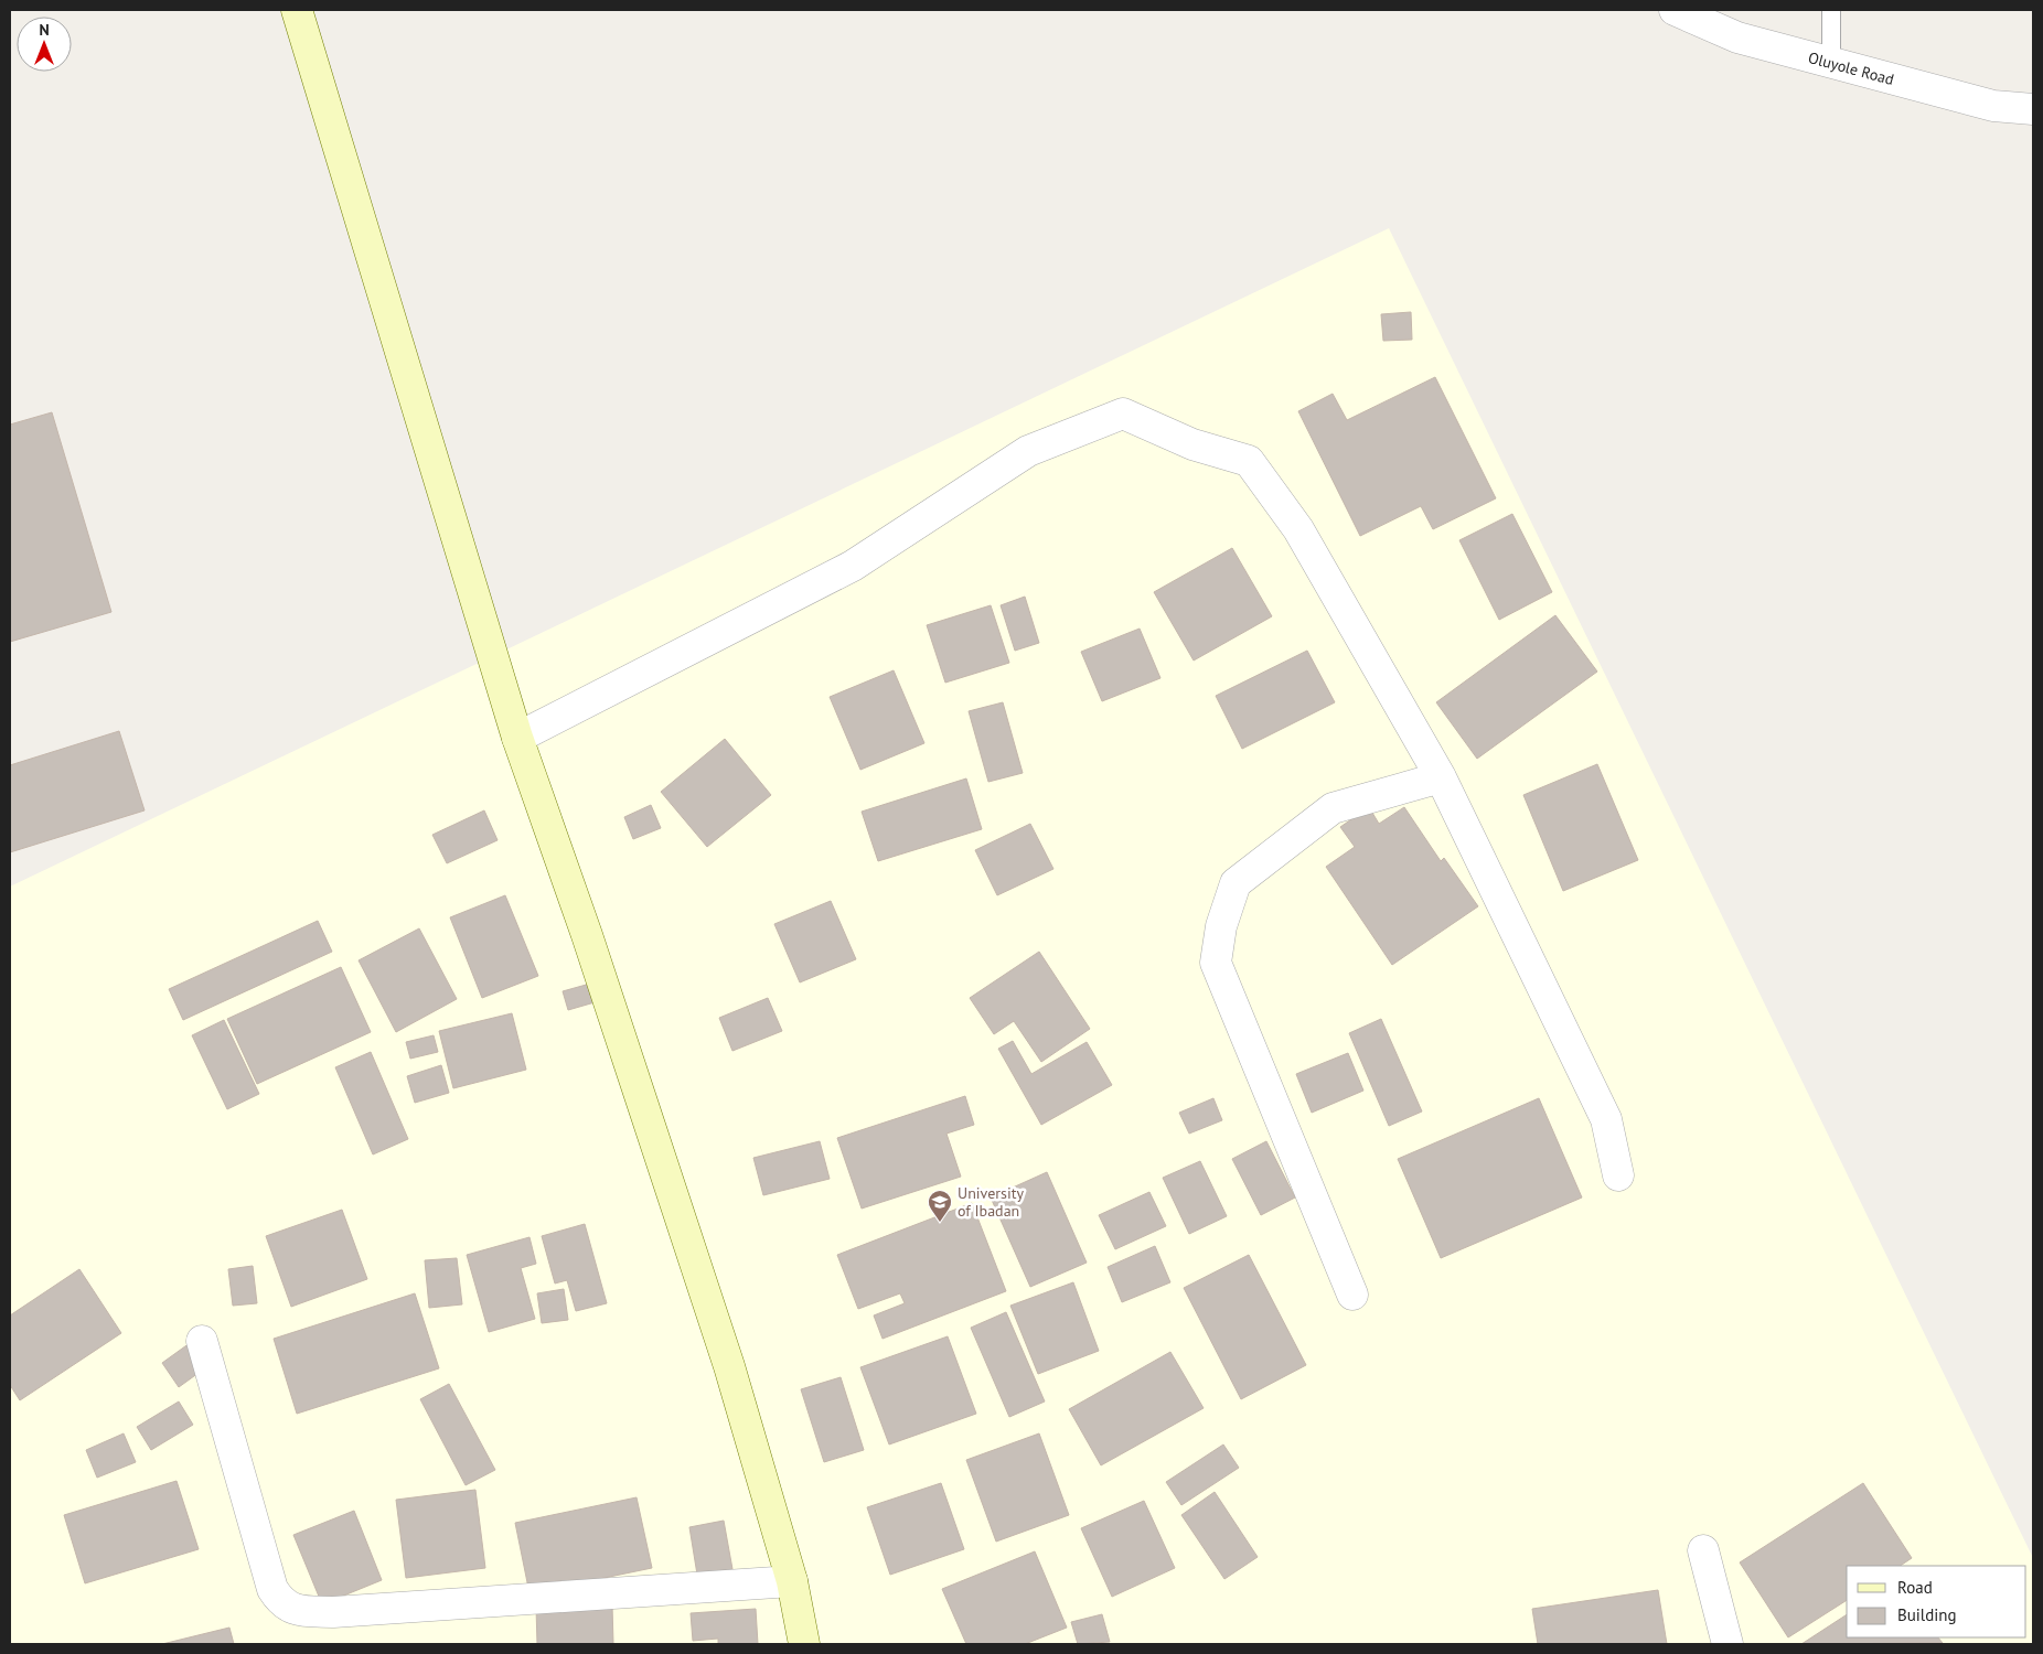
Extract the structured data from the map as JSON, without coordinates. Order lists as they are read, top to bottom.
{
  "streets": {
    "street": ["Oluyole Road"]
  },
  "places": {
    "school or university": ["University of Ibadan"]
  },
  "legend": ["Road", "Building"],
  "north": "top"
}
